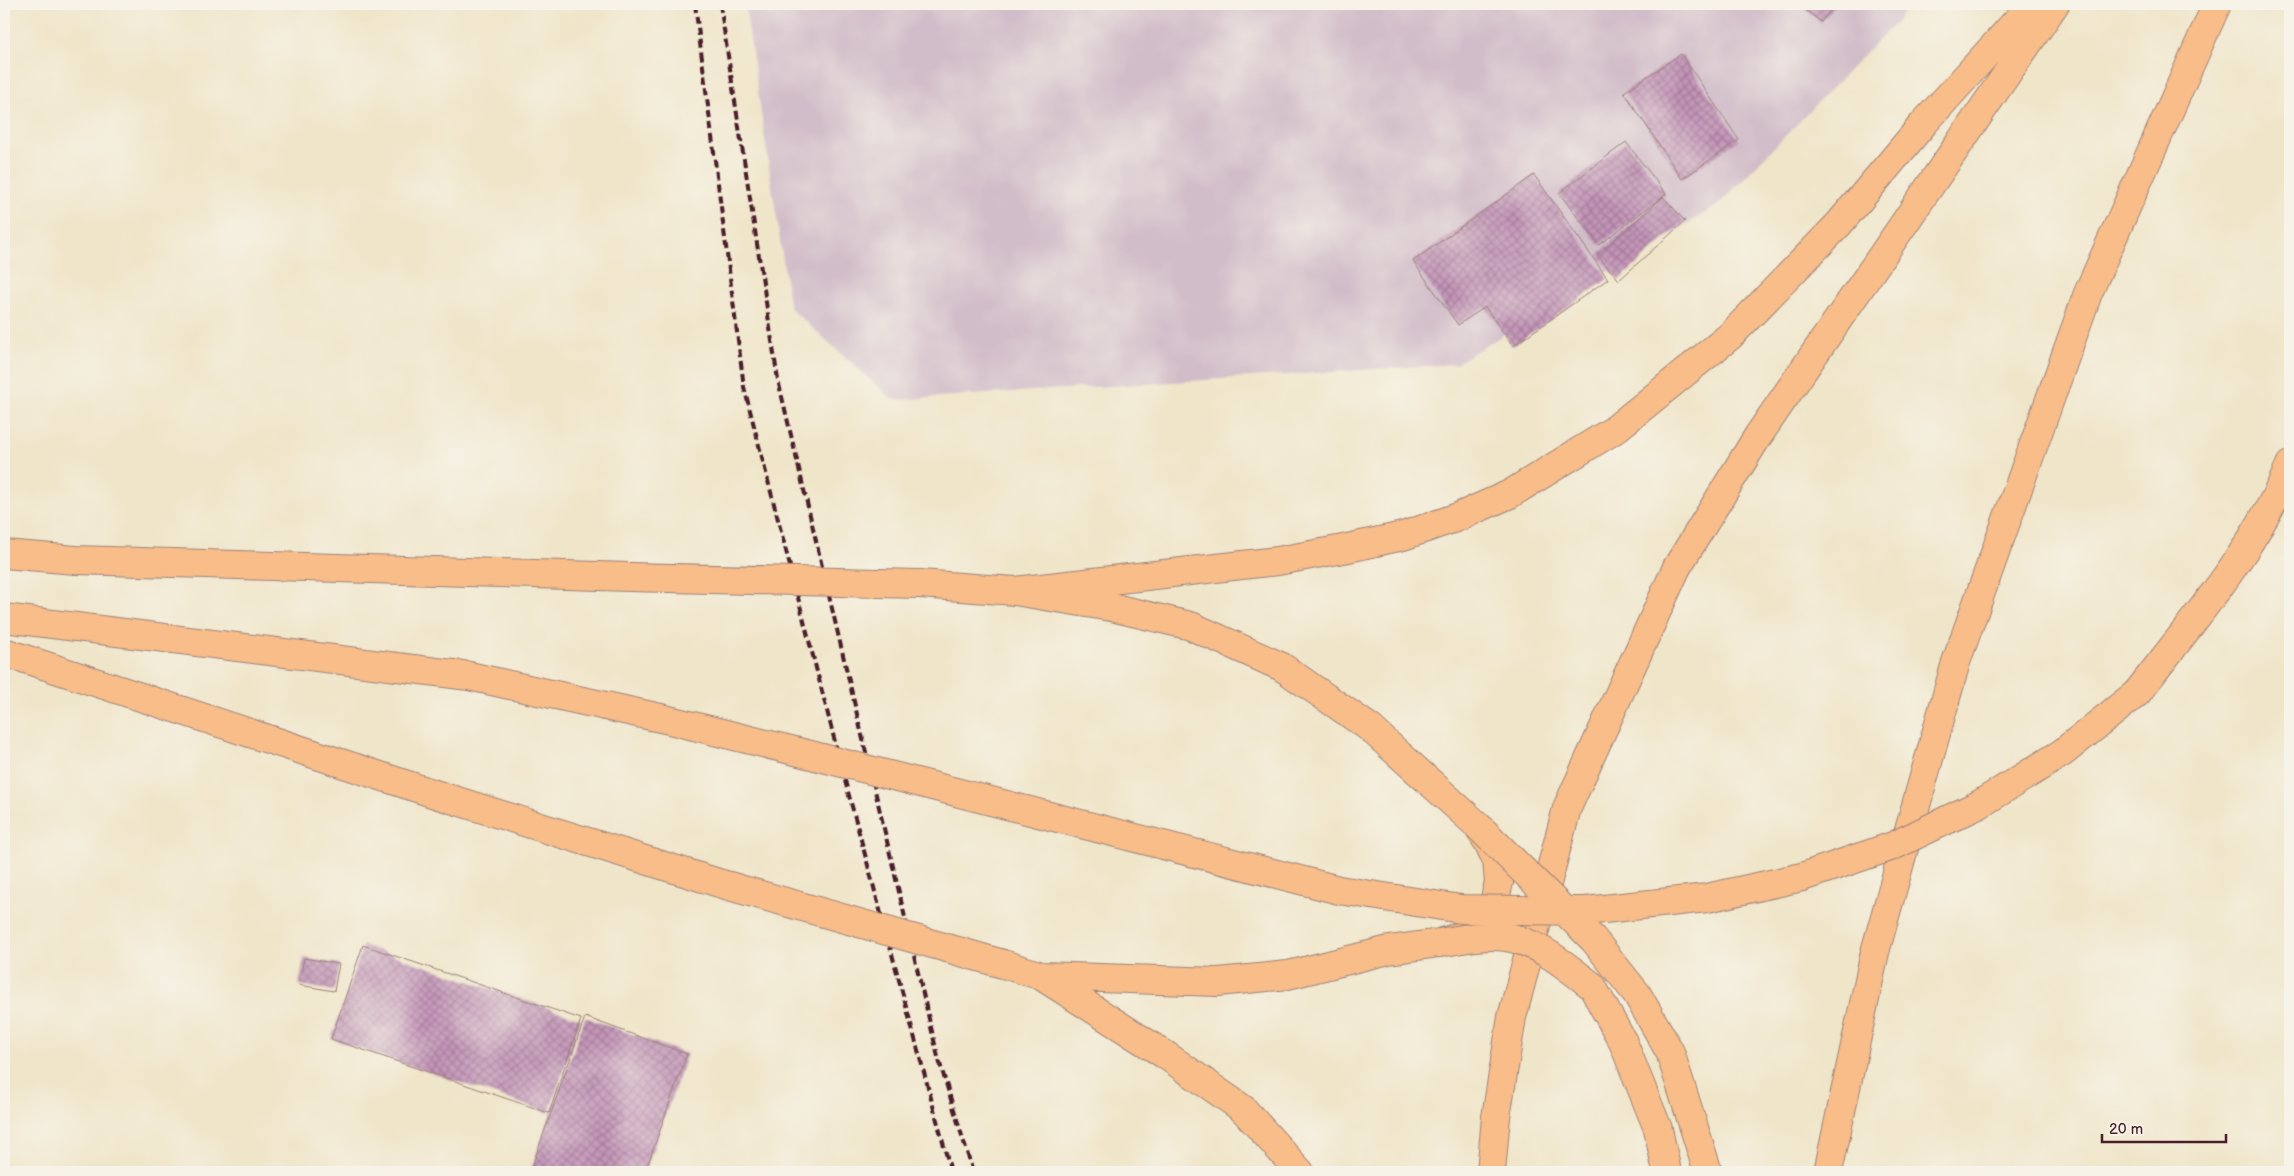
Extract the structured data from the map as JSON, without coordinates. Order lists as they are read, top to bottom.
{
  "scale_bar": "20 m"
}
